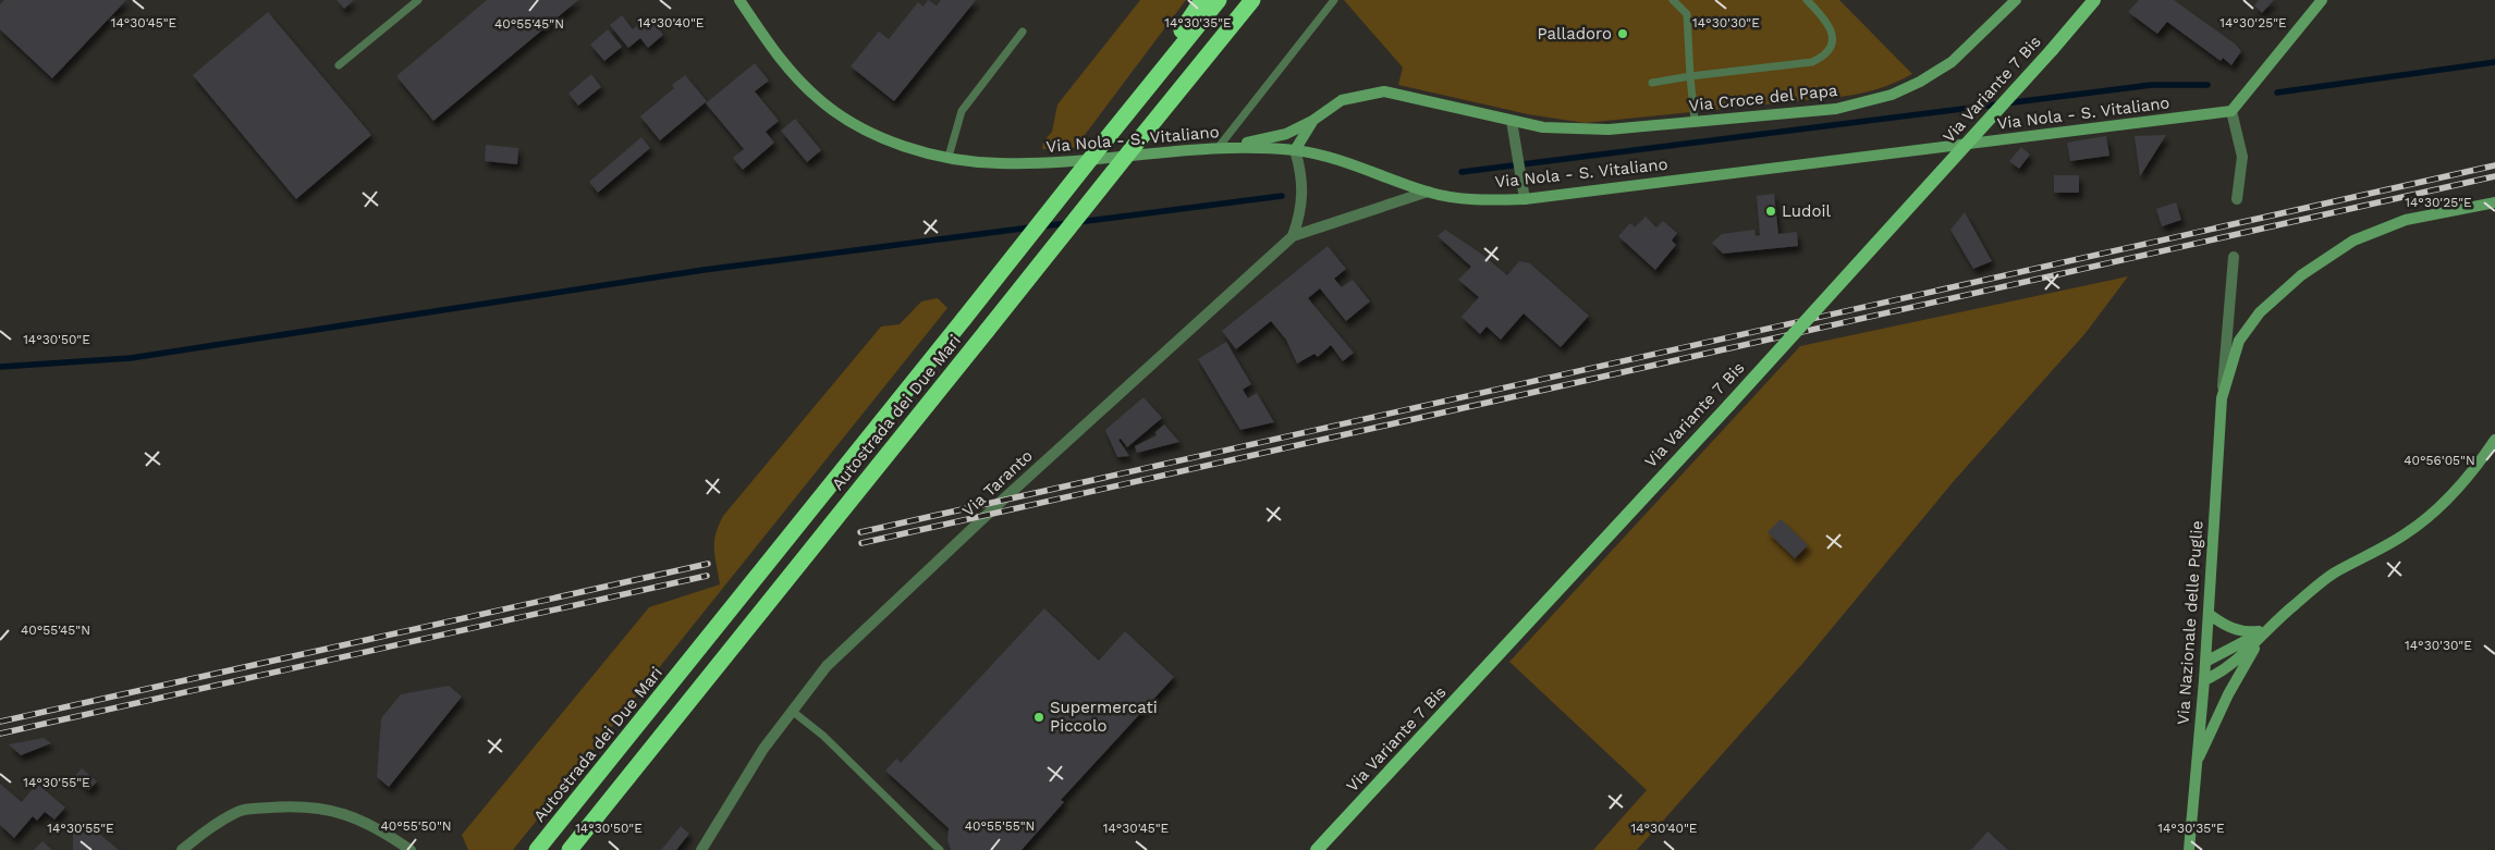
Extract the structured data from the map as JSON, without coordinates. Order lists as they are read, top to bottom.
{
  "streets": {
    "highway": ["Autostrada dei Due Mari"],
    "main road": [
      "Via Variante 7 Bis",
      "Via Croce del Papa",
      "Via Nola - S. Vitaliano",
      "Via Nazionale delle Puglie"
    ],
    "street": ["Via Taranto"]
  },
  "crossings": [
    ["Via Croce del Papa", "Via Nola - S. Vitaliano"],
    ["Via Croce del Papa", "Via Taranto"],
    ["Via Nola - S. Vitaliano", "Via Taranto"]
  ],
  "places": ["Palladoro", "Ludoil", "Supermercati Piccolo"],
  "coordinates": [
    "14°30'25\"E",
    "14°30'45\"E",
    "14°30'40\"E",
    "14°30'35\"E",
    "14°30'30\"E",
    "40°55'45\"N",
    "14°30'50\"E",
    "40°56'05\"N",
    "14°30'55\"E",
    "40°55'50\"N",
    "40°55'55\"N"
  ]
}
